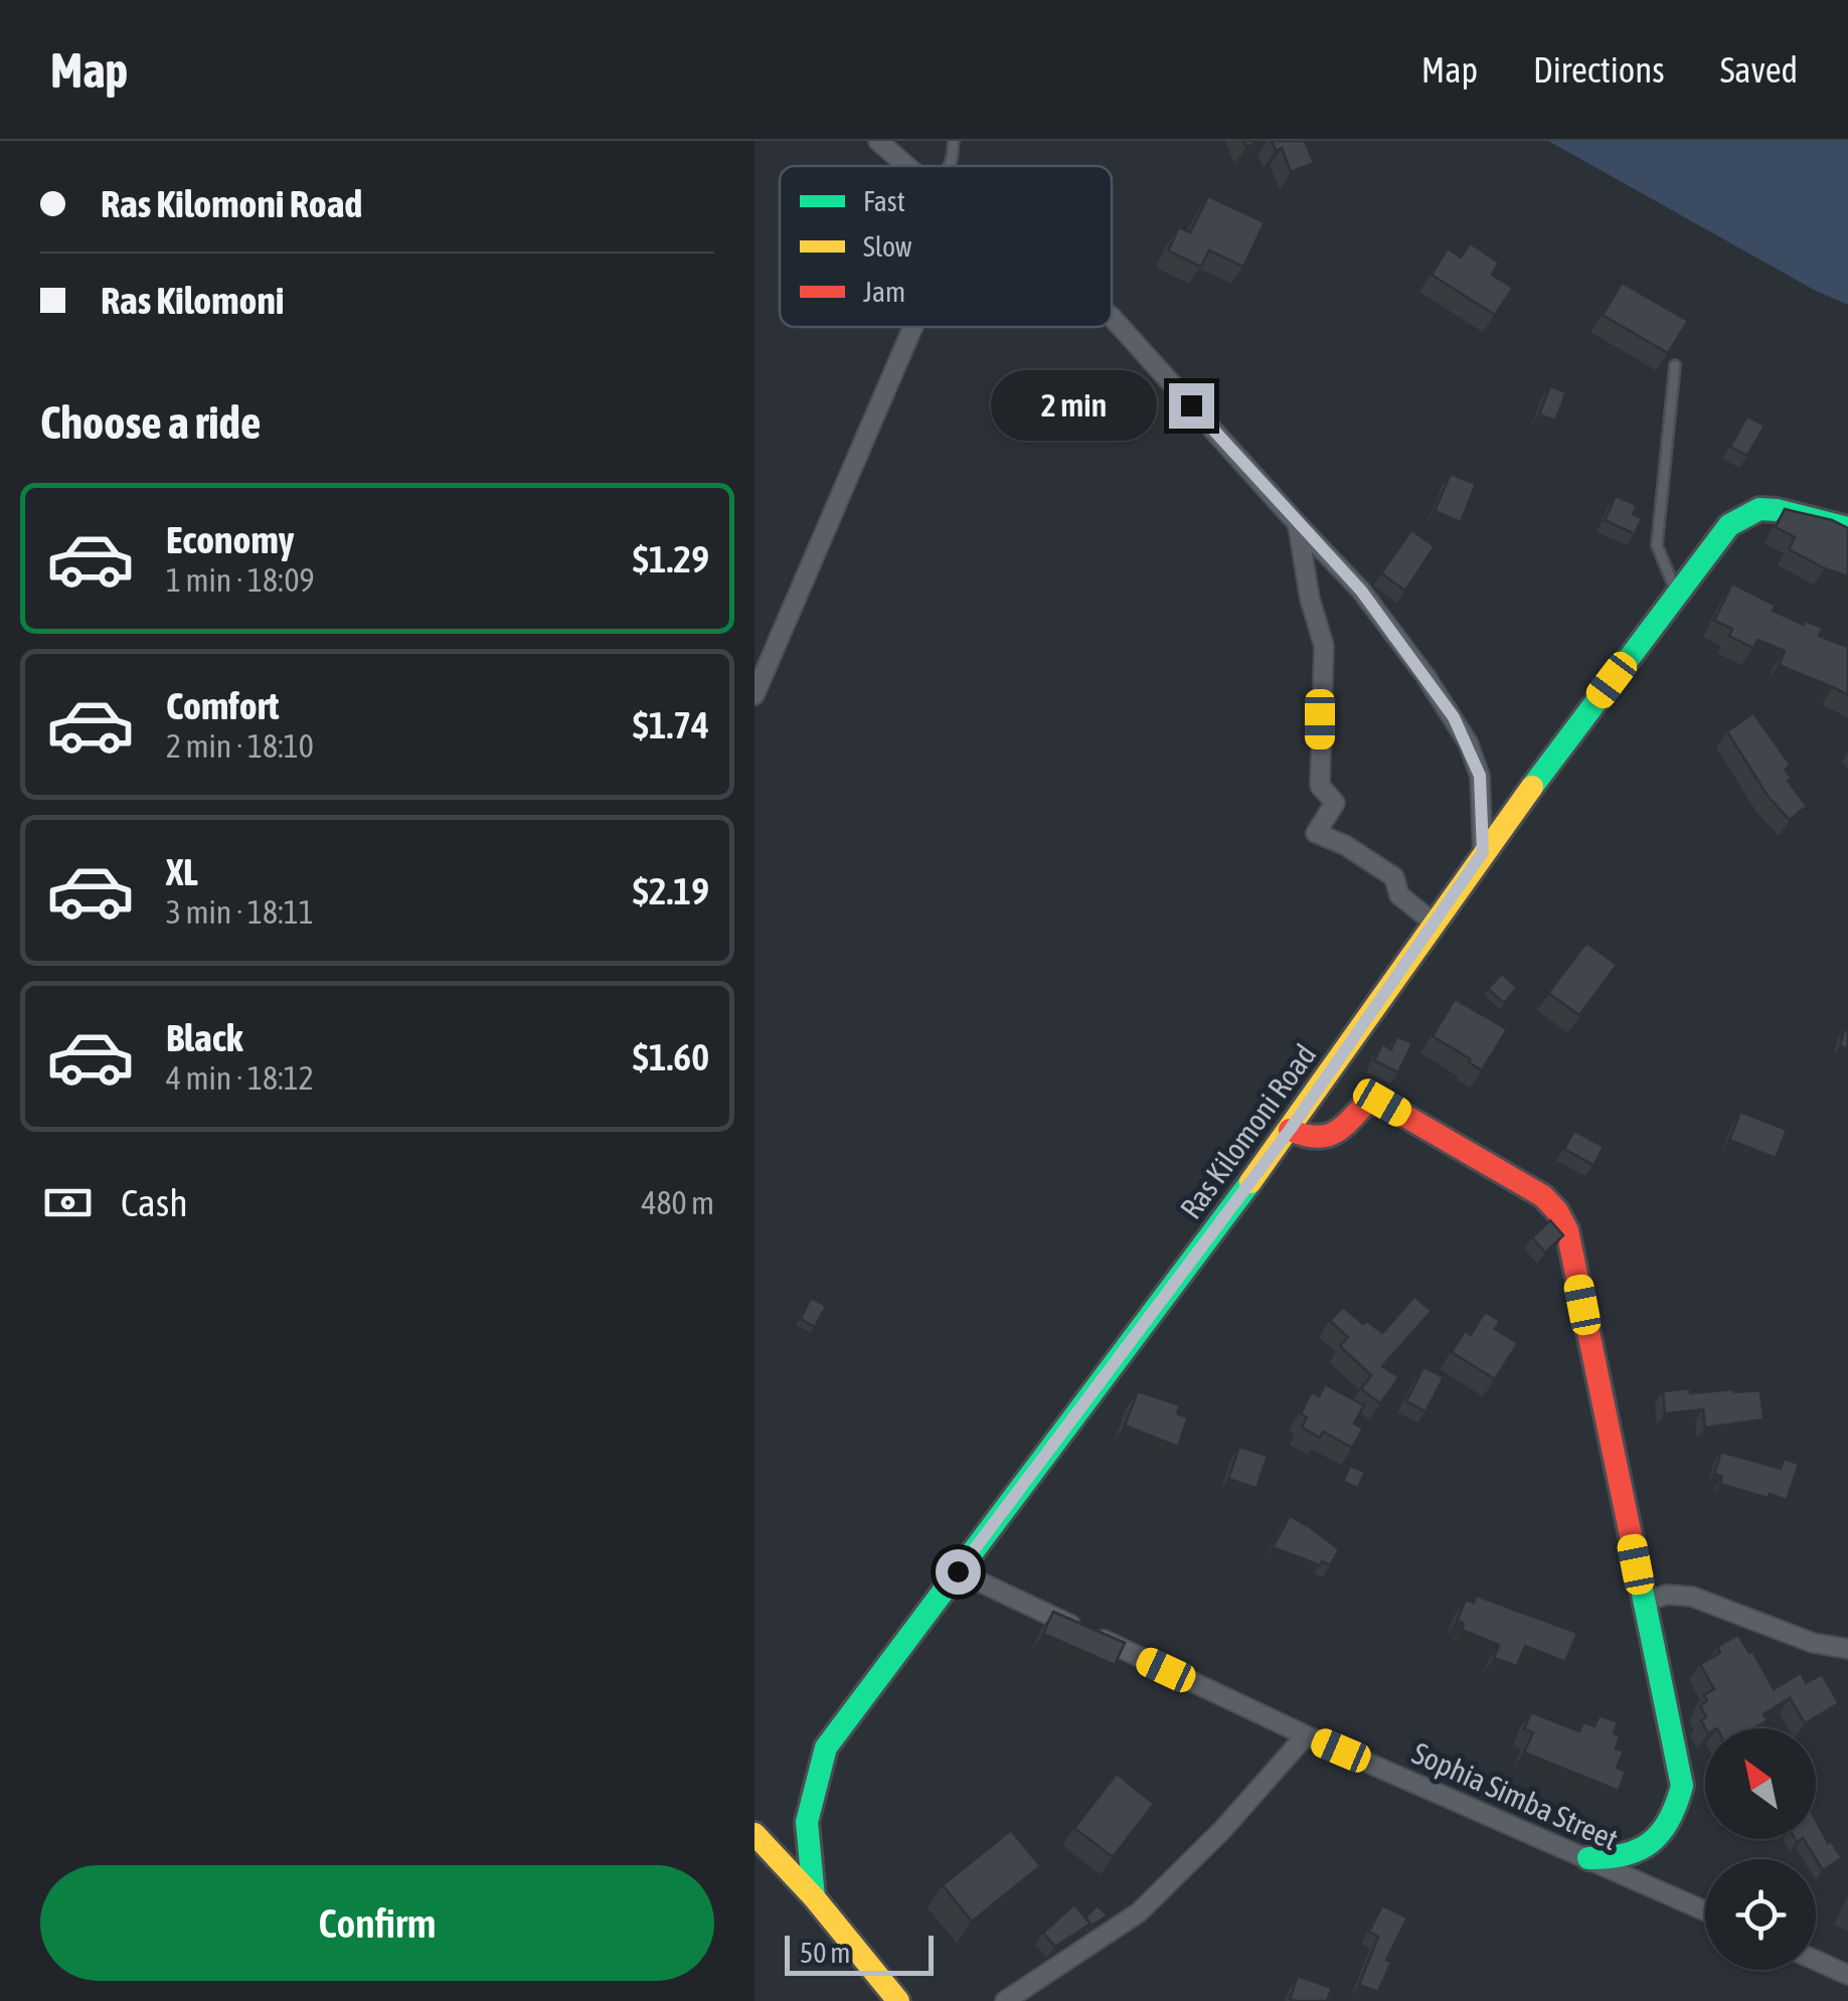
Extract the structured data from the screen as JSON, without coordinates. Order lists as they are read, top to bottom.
{
  "streets": {
    "street": ["Ras Kilomoni Road", "Sophia Simba Street"]
  },
  "crossings": [
    ["Ras Kilomoni Road", "Sophia Simba Street"]
  ],
  "legend": ["Fast", "Slow", "Jam"],
  "scale_bar": "50 m",
  "north": "top left",
  "page": {
    "header": "Map",
    "nav": ["Map", "Directions", "Saved"],
    "banner": ["Ras Kilomoni Road", "Ras Kilomoni"],
    "heading": "Choose a ride",
    "bubble": "2 min",
    "list": [
      {
        "name": "Economy",
        "note": "1 min · 18:09",
        "value": "$1.29"
      },
      {
        "name": "Comfort",
        "note": "2 min · 18:10",
        "value": "$1.74"
      },
      {
        "name": "XL",
        "note": "3 min · 18:11",
        "value": "$2.19"
      },
      {
        "name": "Black",
        "note": "4 min · 18:12",
        "value": "$1.60"
      }
    ],
    "pay": ["Cash", "480 m"],
    "buttons": "Confirm",
    "scale": "50 m"
  }
}
